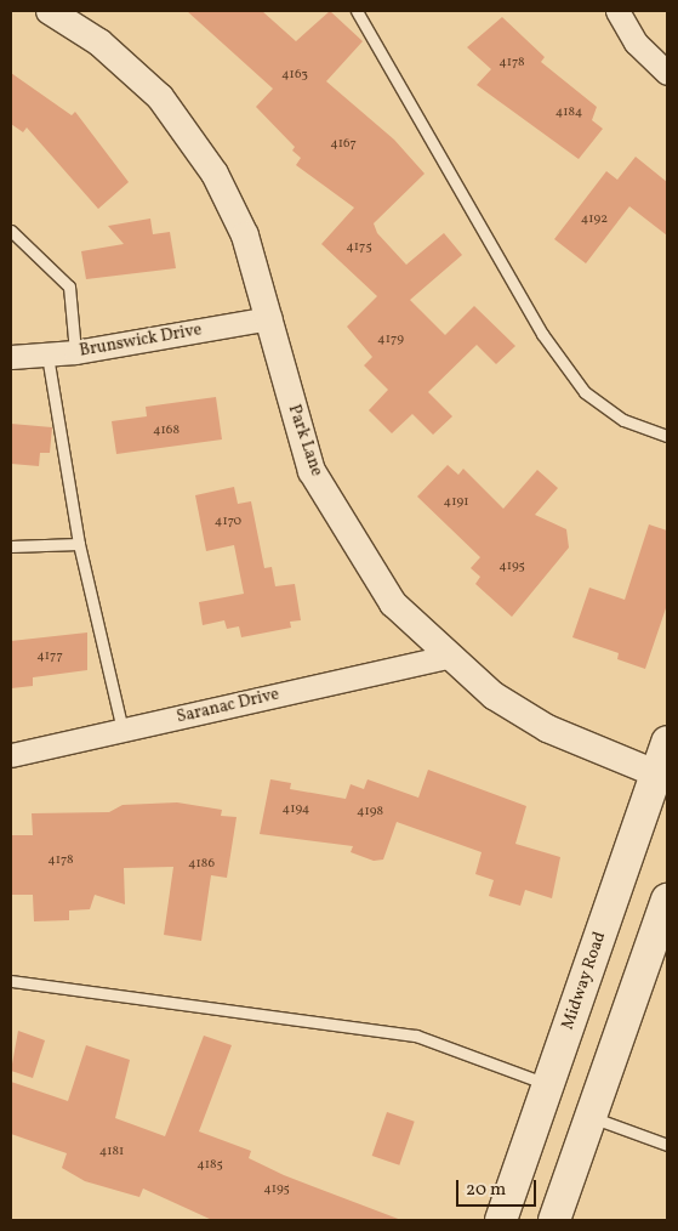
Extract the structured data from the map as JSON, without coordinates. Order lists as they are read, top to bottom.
{
  "streets": {
    "main road": ["Midway Road"],
    "street": ["Brunswick Drive", "Park Lane", "Saranac Drive"]
  },
  "crossings": [
    ["Brunswick Drive", "Park Lane"],
    ["Park Lane", "Saranac Drive"],
    ["Park Lane", "Midway Road"]
  ],
  "house_numbers": [
    "4178",
    "4163",
    "4184",
    "4167",
    "4192",
    "4175",
    "4179",
    "4168",
    "4191",
    "4170",
    "4195",
    "4177",
    "4194",
    "4198",
    "4178",
    "4186",
    "4181",
    "4185",
    "4195"
  ],
  "scale_bar": "20 m"
}
